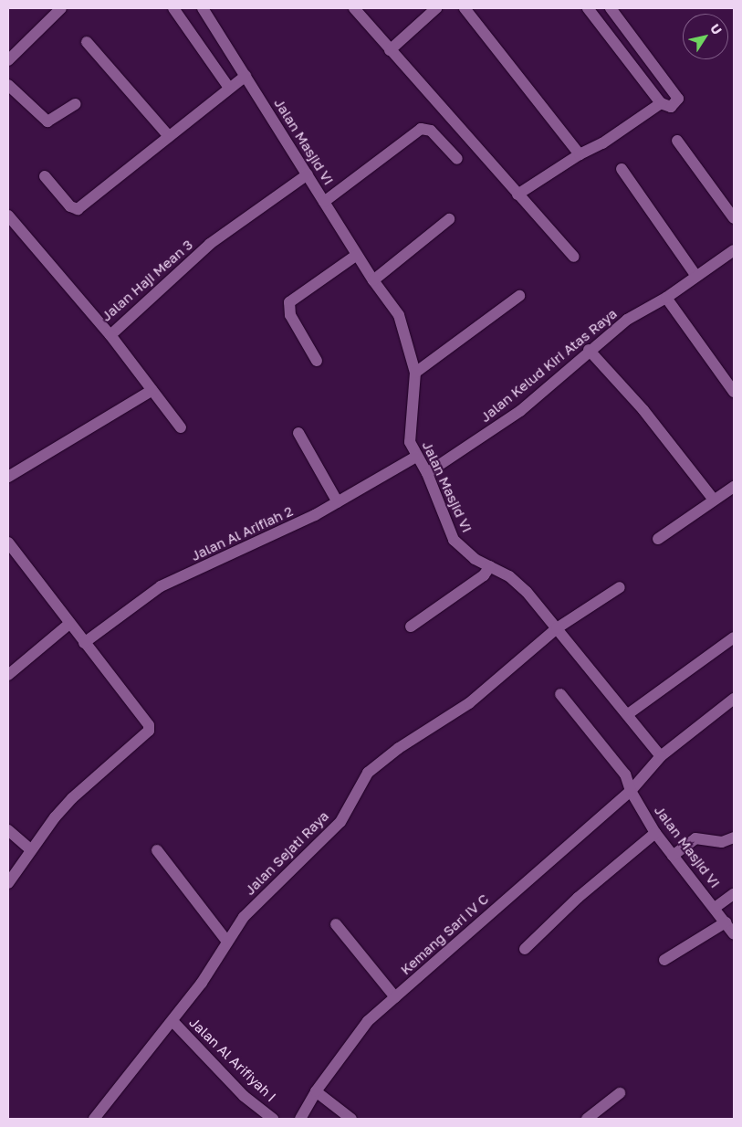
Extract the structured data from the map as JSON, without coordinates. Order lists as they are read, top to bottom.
{
  "streets": {
    "street": [
      "Jalan Masjid VI",
      "Jalan Haji Mean 3",
      "Jalan Kelud Kiri Atas Raya",
      "Jalan Al Arifiah 2",
      "Jalan Sejati Raya",
      "Kemang Sari IV C",
      "Jalan Al Arifiyah I"
    ]
  },
  "crossings": [
    ["Jalan Masjid VI", "Jalan Haji Mean 3"],
    ["Jalan Masjid VI", "Jalan Kelud Kiri Atas Raya"],
    ["Jalan Masjid VI", "Jalan Al Arifiah 2"],
    ["Jalan Masjid VI", "Jalan Sejati Raya"],
    ["Jalan Masjid VI", "Kemang Sari IV C"],
    ["Jalan Sejati Raya", "Jalan Al Arifiyah I"]
  ],
  "north": "top right"
}
